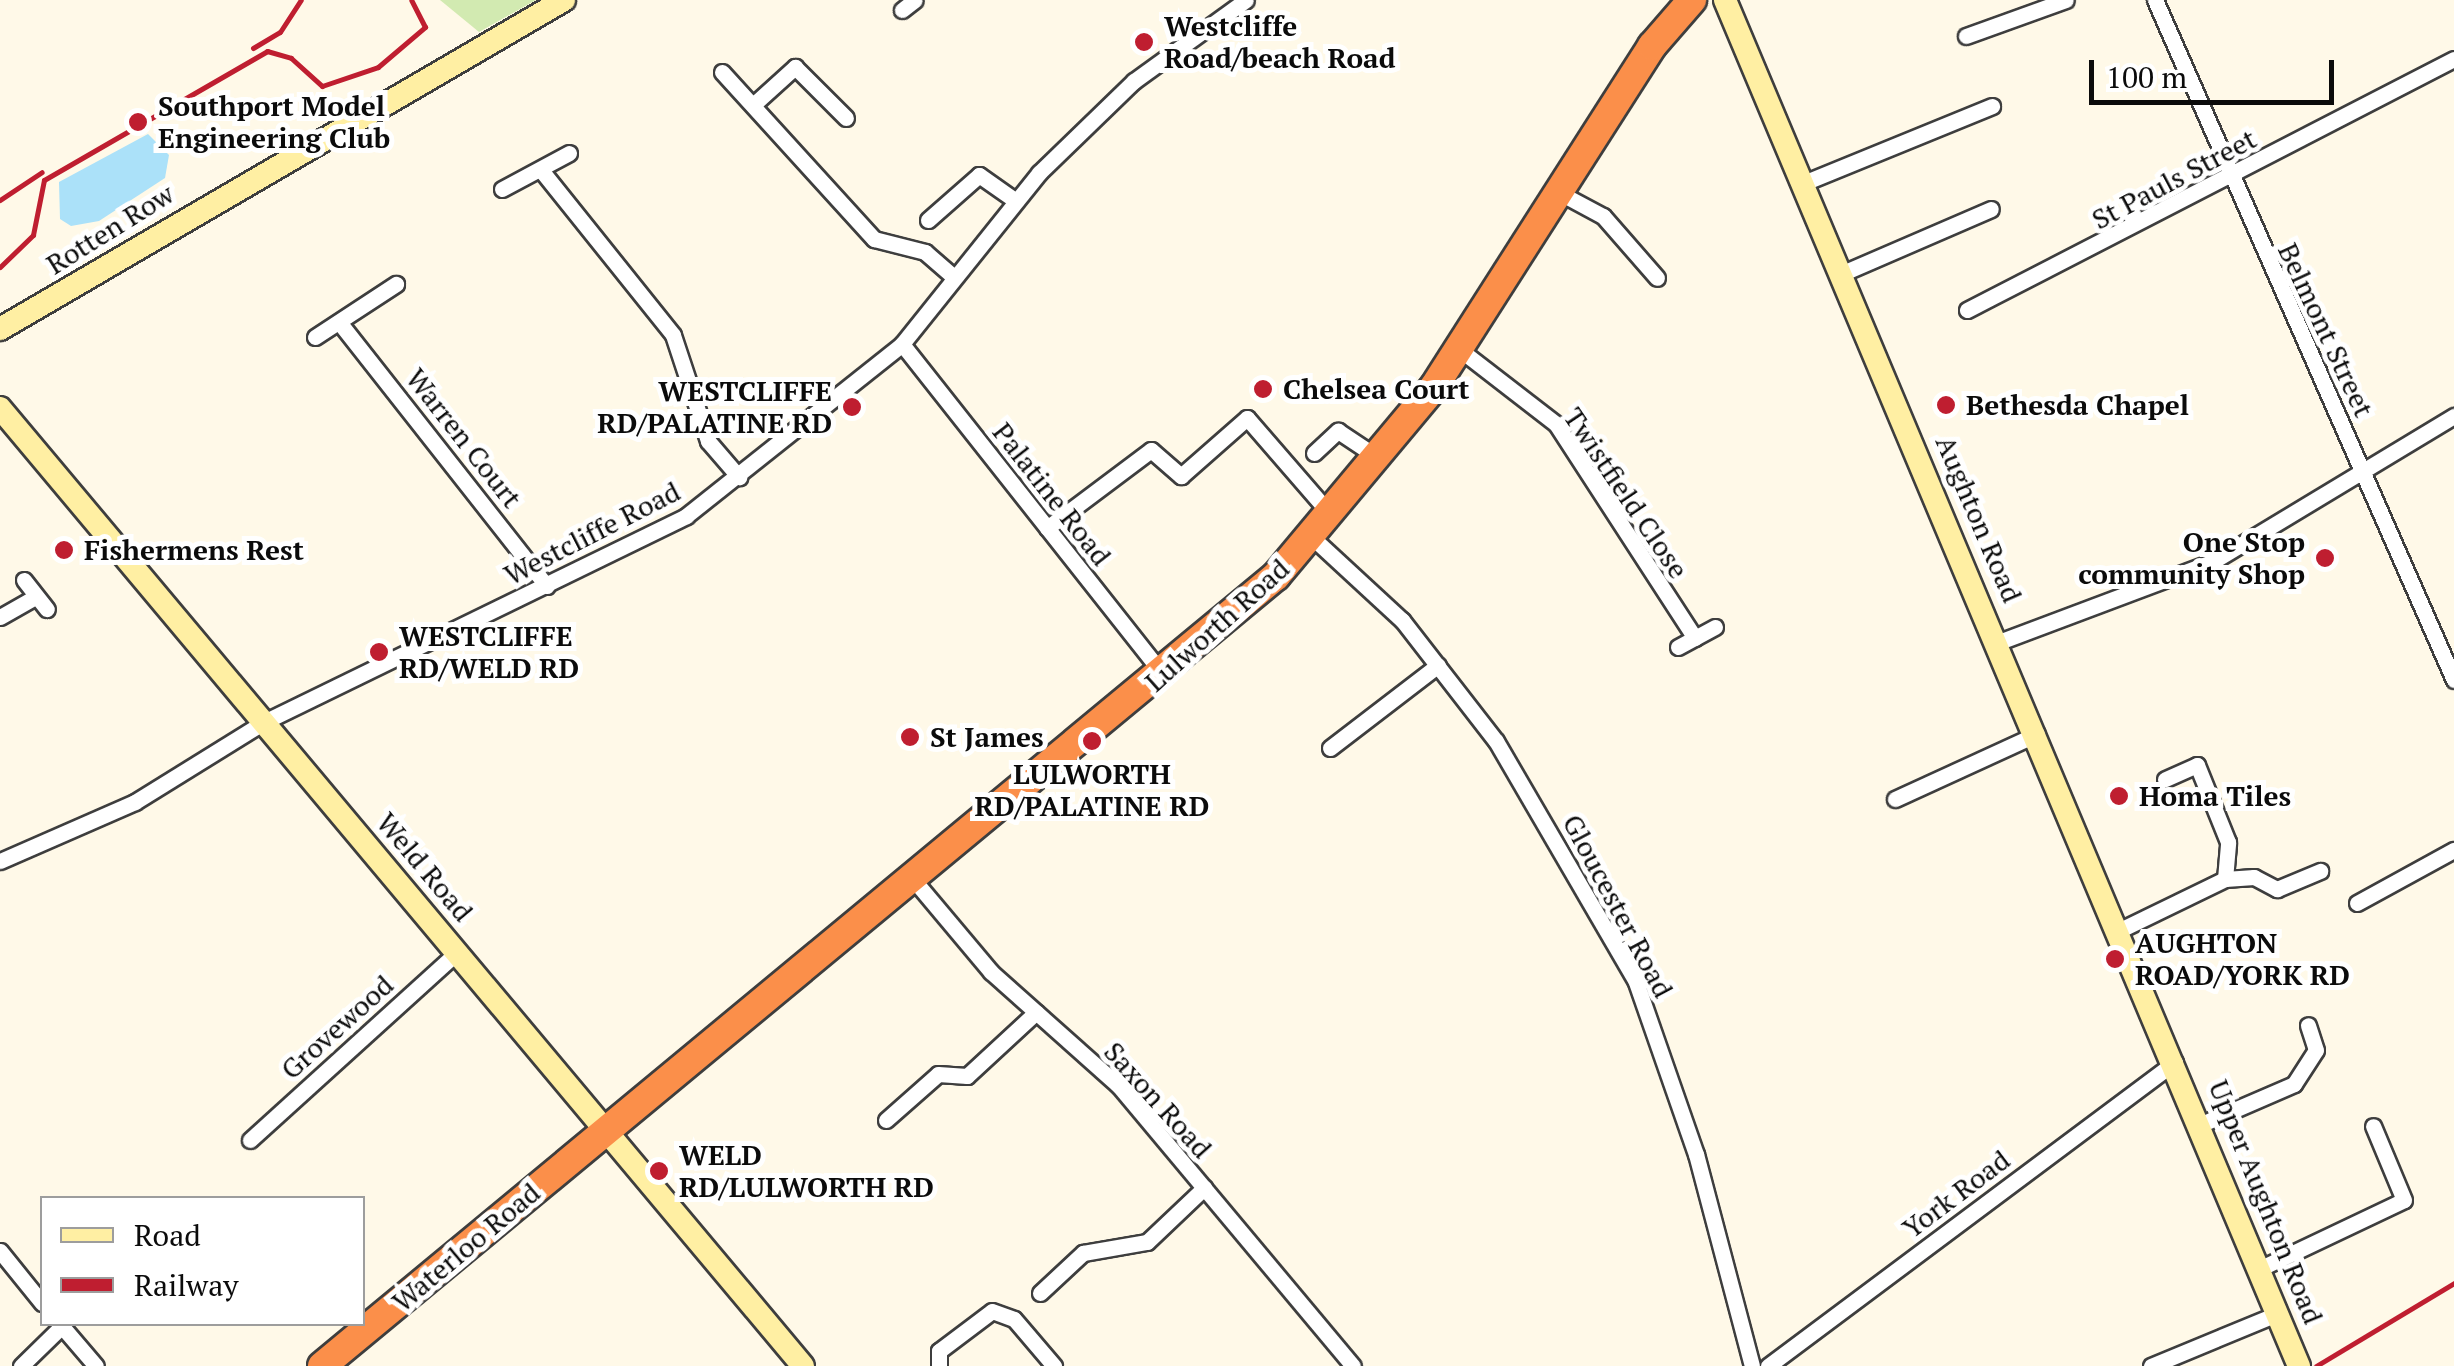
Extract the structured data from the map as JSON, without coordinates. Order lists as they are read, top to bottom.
{
  "streets": {
    "highway": ["Lulworth Road", "Waterloo Road"],
    "street": [
      "St Pauls Street",
      "Rotten Row",
      "Belmont Street",
      "Warren Court",
      "Twistfield Close",
      "Palatine Road",
      "Aughton Road",
      "Westcliffe Road",
      "Weld Road",
      "Gloucester Road",
      "Grovewood",
      "Saxon Road",
      "York Road",
      "Upper Aughton Road"
    ]
  },
  "crossings": [
    ["St Pauls Street", "Belmont Street"],
    ["Warren Court", "Westcliffe Road"],
    ["Twistfield Close", "Lulworth Road"],
    ["Palatine Road", "Westcliffe Road"],
    ["Palatine Road", "Lulworth Road"],
    ["Aughton Road", "York Road"],
    ["Aughton Road", "Upper Aughton Road"],
    ["Westcliffe Road", "Weld Road"],
    ["Lulworth Road", "Weld Road"],
    ["Lulworth Road", "Gloucester Road"],
    ["Lulworth Road", "Saxon Road"],
    ["Lulworth Road", "Waterloo Road"],
    ["Weld Road", "Grovewood"],
    ["Weld Road", "Waterloo Road"],
    ["York Road", "Upper Aughton Road"]
  ],
  "places": [
    "Westcliffe Road/beach Road",
    "Southport Model Engineering Club",
    "Chelsea Court",
    "Bethesda Chapel",
    "WESTCLIFFE RD/PALATINE RD",
    "Fishermens Rest",
    "One Stop community Shop",
    "WESTCLIFFE RD/WELD RD",
    "St James",
    "LULWORTH RD/PALATINE RD",
    "Homa Tiles",
    "AUGHTON ROAD/YORK RD",
    "WELD RD/LULWORTH RD"
  ],
  "legend": ["Road", "Railway"],
  "scale_bar": "100 m"
}
